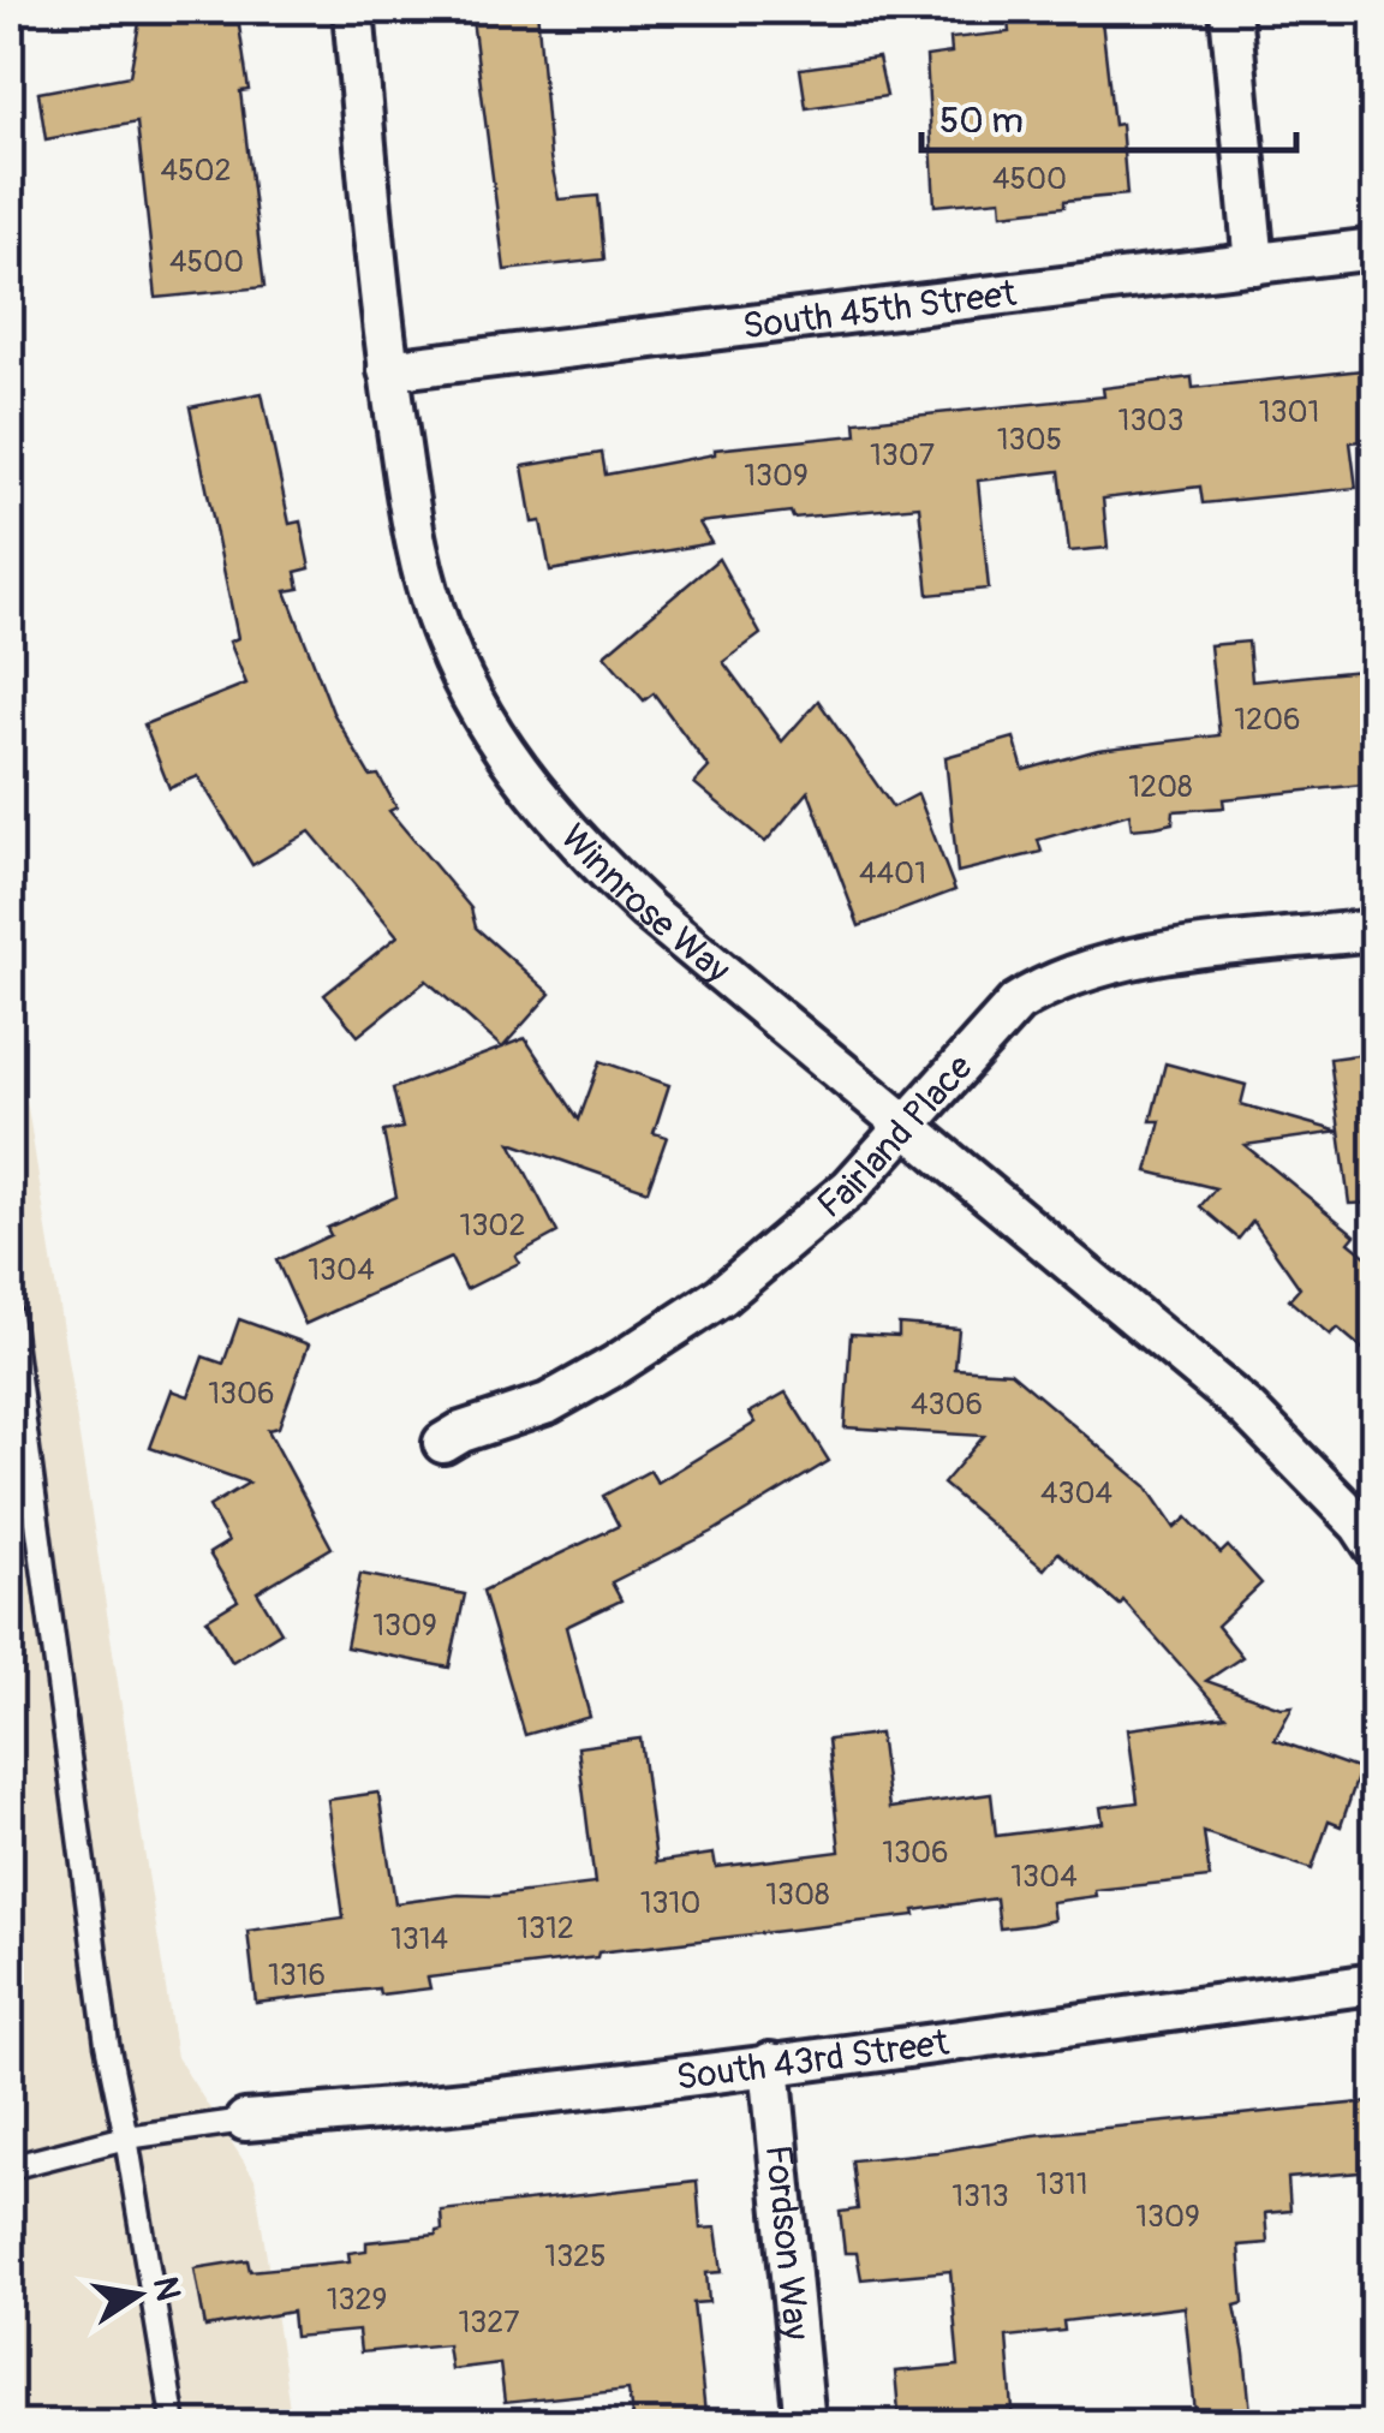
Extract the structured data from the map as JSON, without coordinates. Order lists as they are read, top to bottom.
{
  "streets": {
    "street": [
      "South 45th Street",
      "Winnrose Way",
      "Fairland Place",
      "South 43rd Street",
      "Fordson Way"
    ]
  },
  "crossings": [
    ["South 45th Street", "Winnrose Way"],
    ["Winnrose Way", "Fairland Place"],
    ["South 43rd Street", "Fordson Way"]
  ],
  "house_numbers": [
    "4502",
    "4500",
    "4500",
    "1301",
    "1303",
    "1305",
    "1307",
    "1309",
    "1206",
    "1208",
    "4401",
    "1302",
    "1304",
    "1306",
    "4306",
    "4304",
    "1309",
    "1306",
    "1304",
    "1308",
    "1310",
    "1312",
    "1314",
    "1316",
    "1311",
    "1313",
    "1309",
    "1325",
    "1329",
    "1327"
  ],
  "scale_bar": "50 m",
  "north": "right"
}
